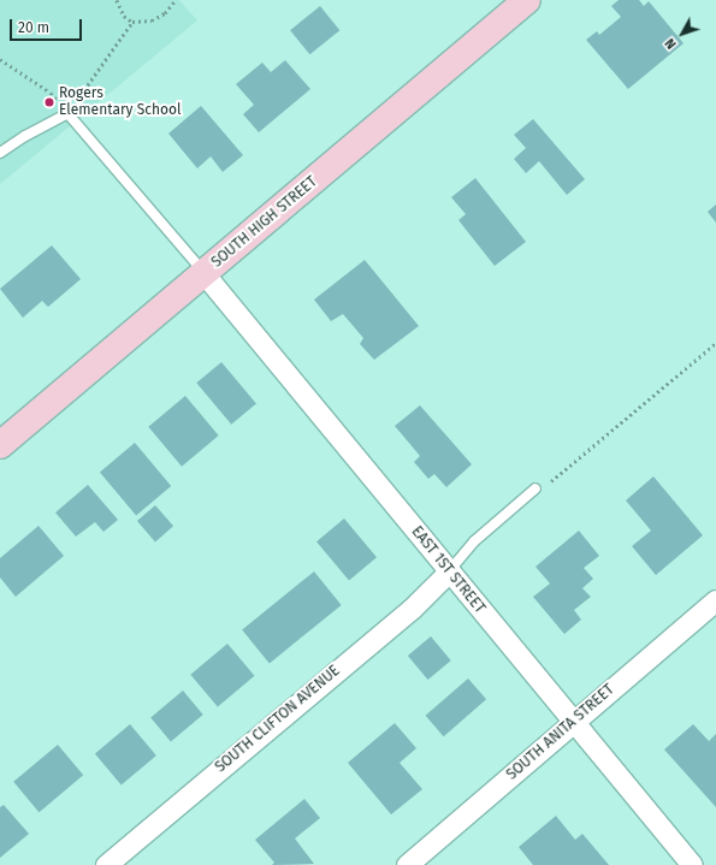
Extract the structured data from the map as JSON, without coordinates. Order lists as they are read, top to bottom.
{
  "streets": {
    "street": [
      "SOUTH HIGH STREET",
      "EAST 1ST STREET",
      "SOUTH CLIFTON AVENUE",
      "SOUTH ANITA STREET"
    ]
  },
  "crossings": [
    ["SOUTH HIGH STREET", "EAST 1ST STREET"],
    ["EAST 1ST STREET", "SOUTH CLIFTON AVENUE"],
    ["EAST 1ST STREET", "SOUTH ANITA STREET"]
  ],
  "places": ["Rogers Elementary School"],
  "scale_bar": "20 m",
  "north": "bottom left"
}
